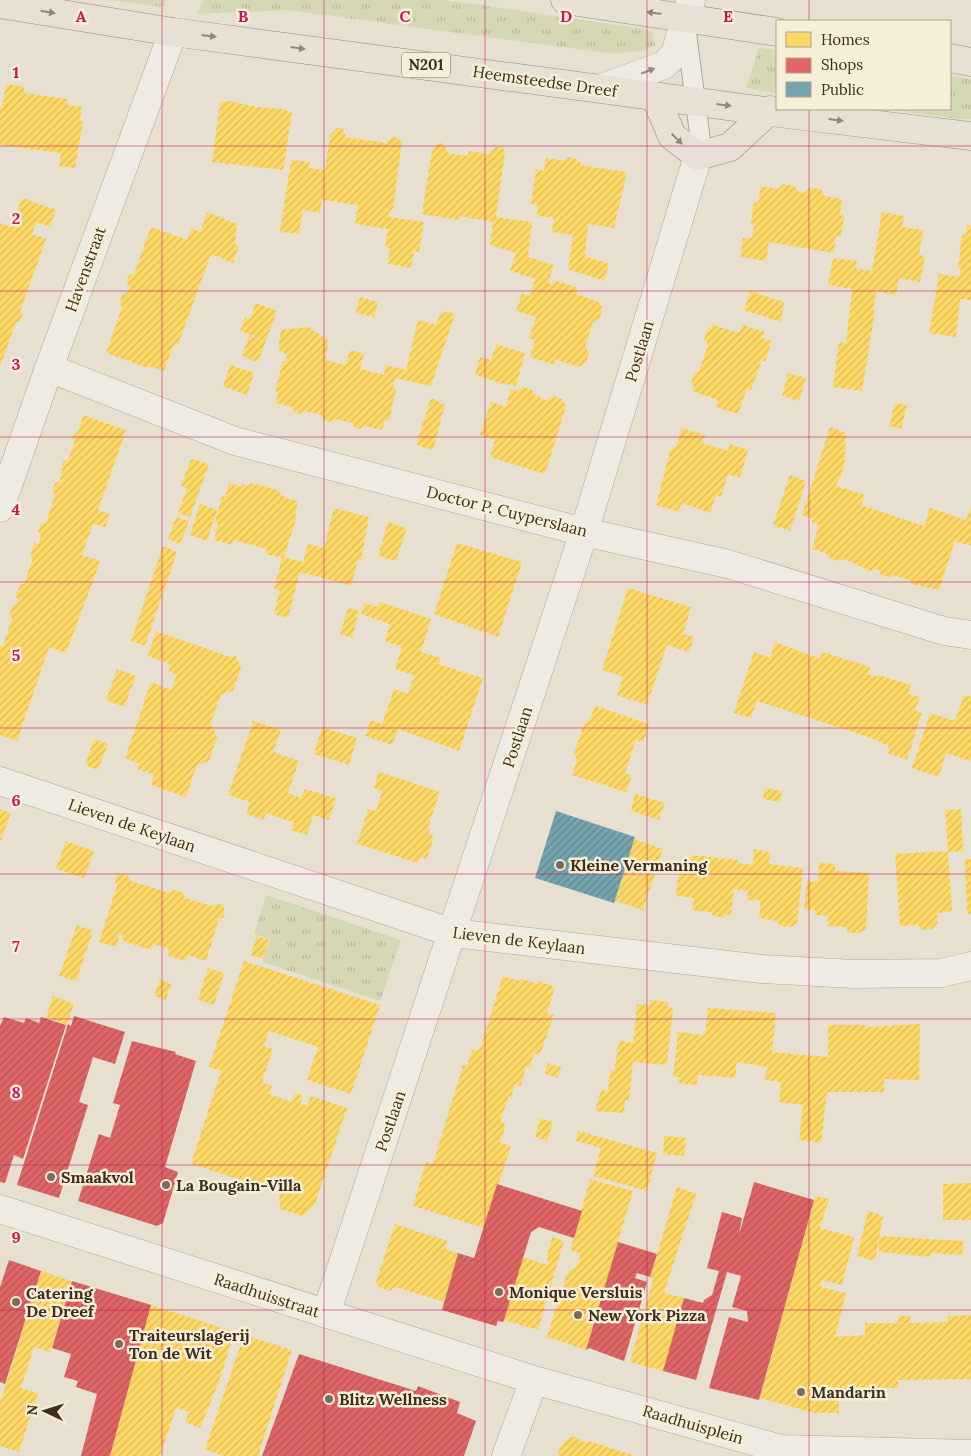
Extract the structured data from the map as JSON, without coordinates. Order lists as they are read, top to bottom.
{
  "streets": {
    "main road": ["N201", "Heemsteedse Dreef"],
    "street": [
      "Havenstraat",
      "Postlaan",
      "Doctor P. Cuyperslaan",
      "Lieven de Keylaan",
      "Raadhuisstraat",
      "Raadhuisplein"
    ]
  },
  "crossings": [
    ["Heemsteedse Dreef", "Havenstraat"],
    ["Havenstraat", "Doctor P. Cuyperslaan"],
    ["Postlaan", "Doctor P. Cuyperslaan"],
    ["Postlaan", "Lieven de Keylaan"],
    ["Postlaan", "Raadhuisstraat"],
    ["Raadhuisstraat", "Raadhuisplein"]
  ],
  "one_way": ["Heemsteedse Dreef"],
  "places": [
    "Kleine Vermaning",
    "Smaakvol",
    "La Bougain-Villa",
    "Monique Versluis",
    "Catering De Dreef",
    "New York Pizza",
    "Traiteurslagerij Ton de Wit",
    "Mandarin",
    "Blitz Wellness"
  ],
  "legend": ["Homes", "Shops", "Public"],
  "north": "left",
  "grid": {
    "columns": [
      "A",
      "B",
      "C",
      "D",
      "E"
    ],
    "rows": [
      "1",
      "2",
      "3",
      "4",
      "5",
      "6",
      "7",
      "8",
      "9"
    ]
  }
}
